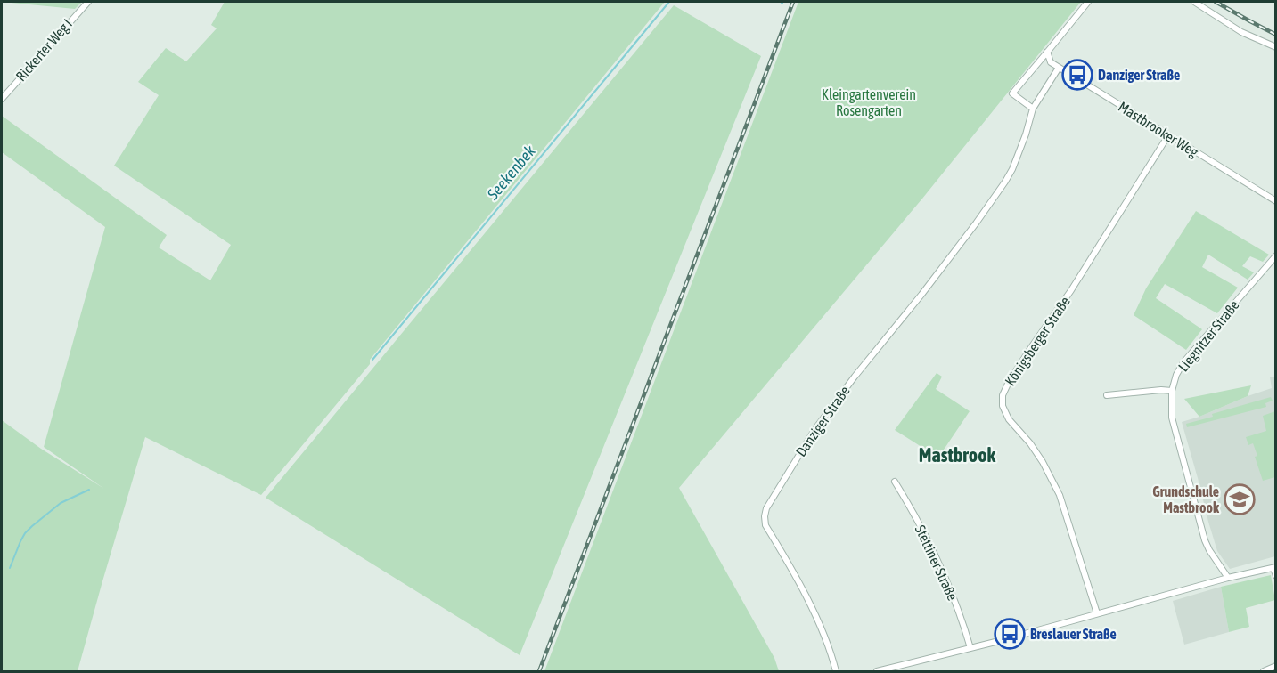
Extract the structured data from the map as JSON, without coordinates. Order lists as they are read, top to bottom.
{
  "streets": {
    "street": [
      "Rickerter Weg I",
      "Mastbrooker Weg",
      "Liegnitzer Straße",
      "Königsberger Straße",
      "Danziger Straße",
      "Stettiner Straße"
    ]
  },
  "crossings": [
    ["Mastbrooker Weg", "Königsberger Straße"],
    ["Mastbrooker Weg", "Danziger Straße"]
  ],
  "districts": ["Mastbrook"],
  "water": ["Seekenbek"],
  "parks": ["Kleingartenverein Rosengarten"],
  "places": {
    "bus stop": ["Danziger Straße", "Breslauer Straße"],
    "school or university": ["Grundschule Mastbrook"]
  }
}
